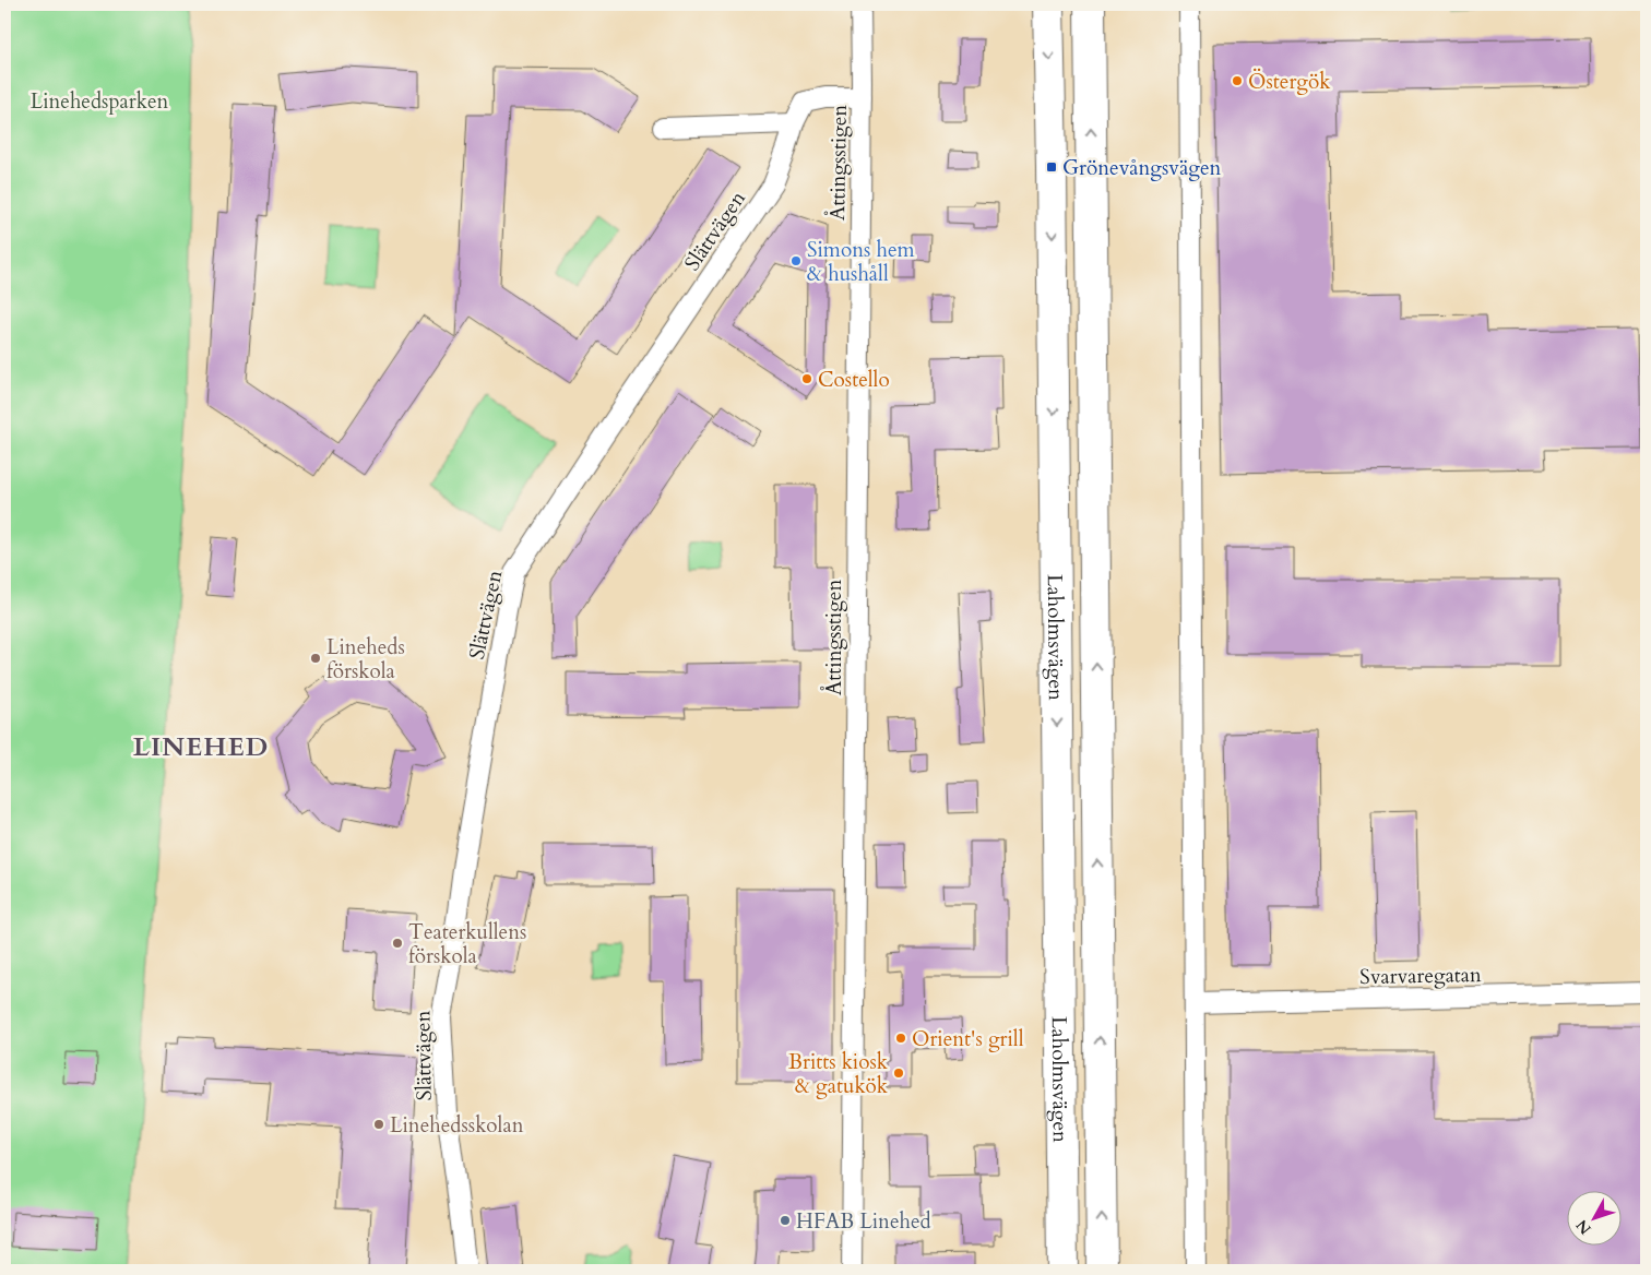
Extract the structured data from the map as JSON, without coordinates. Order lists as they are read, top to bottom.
{
  "streets": {
    "highway": ["Laholmsvägen"],
    "street": ["Åttingsstigen", "Slättvägen", "Svarvaregatan"]
  },
  "crossings": [
    ["Åttingsstigen", "Slättvägen"]
  ],
  "districts": ["LINEHED"],
  "parks": ["Linehedsparken"],
  "places": {
    "other": [
      "Östergök",
      "Simons hem & hushåll",
      "Costello",
      "Lineheds förskola",
      "Teaterkullens förskola",
      "Orient's grill",
      "Britts kiosk & gatukök",
      "Linehedsskolan",
      "HFAB Linehed"
    ],
    "transit": ["Grönevångsvägen"]
  },
  "north": "bottom left"
}
